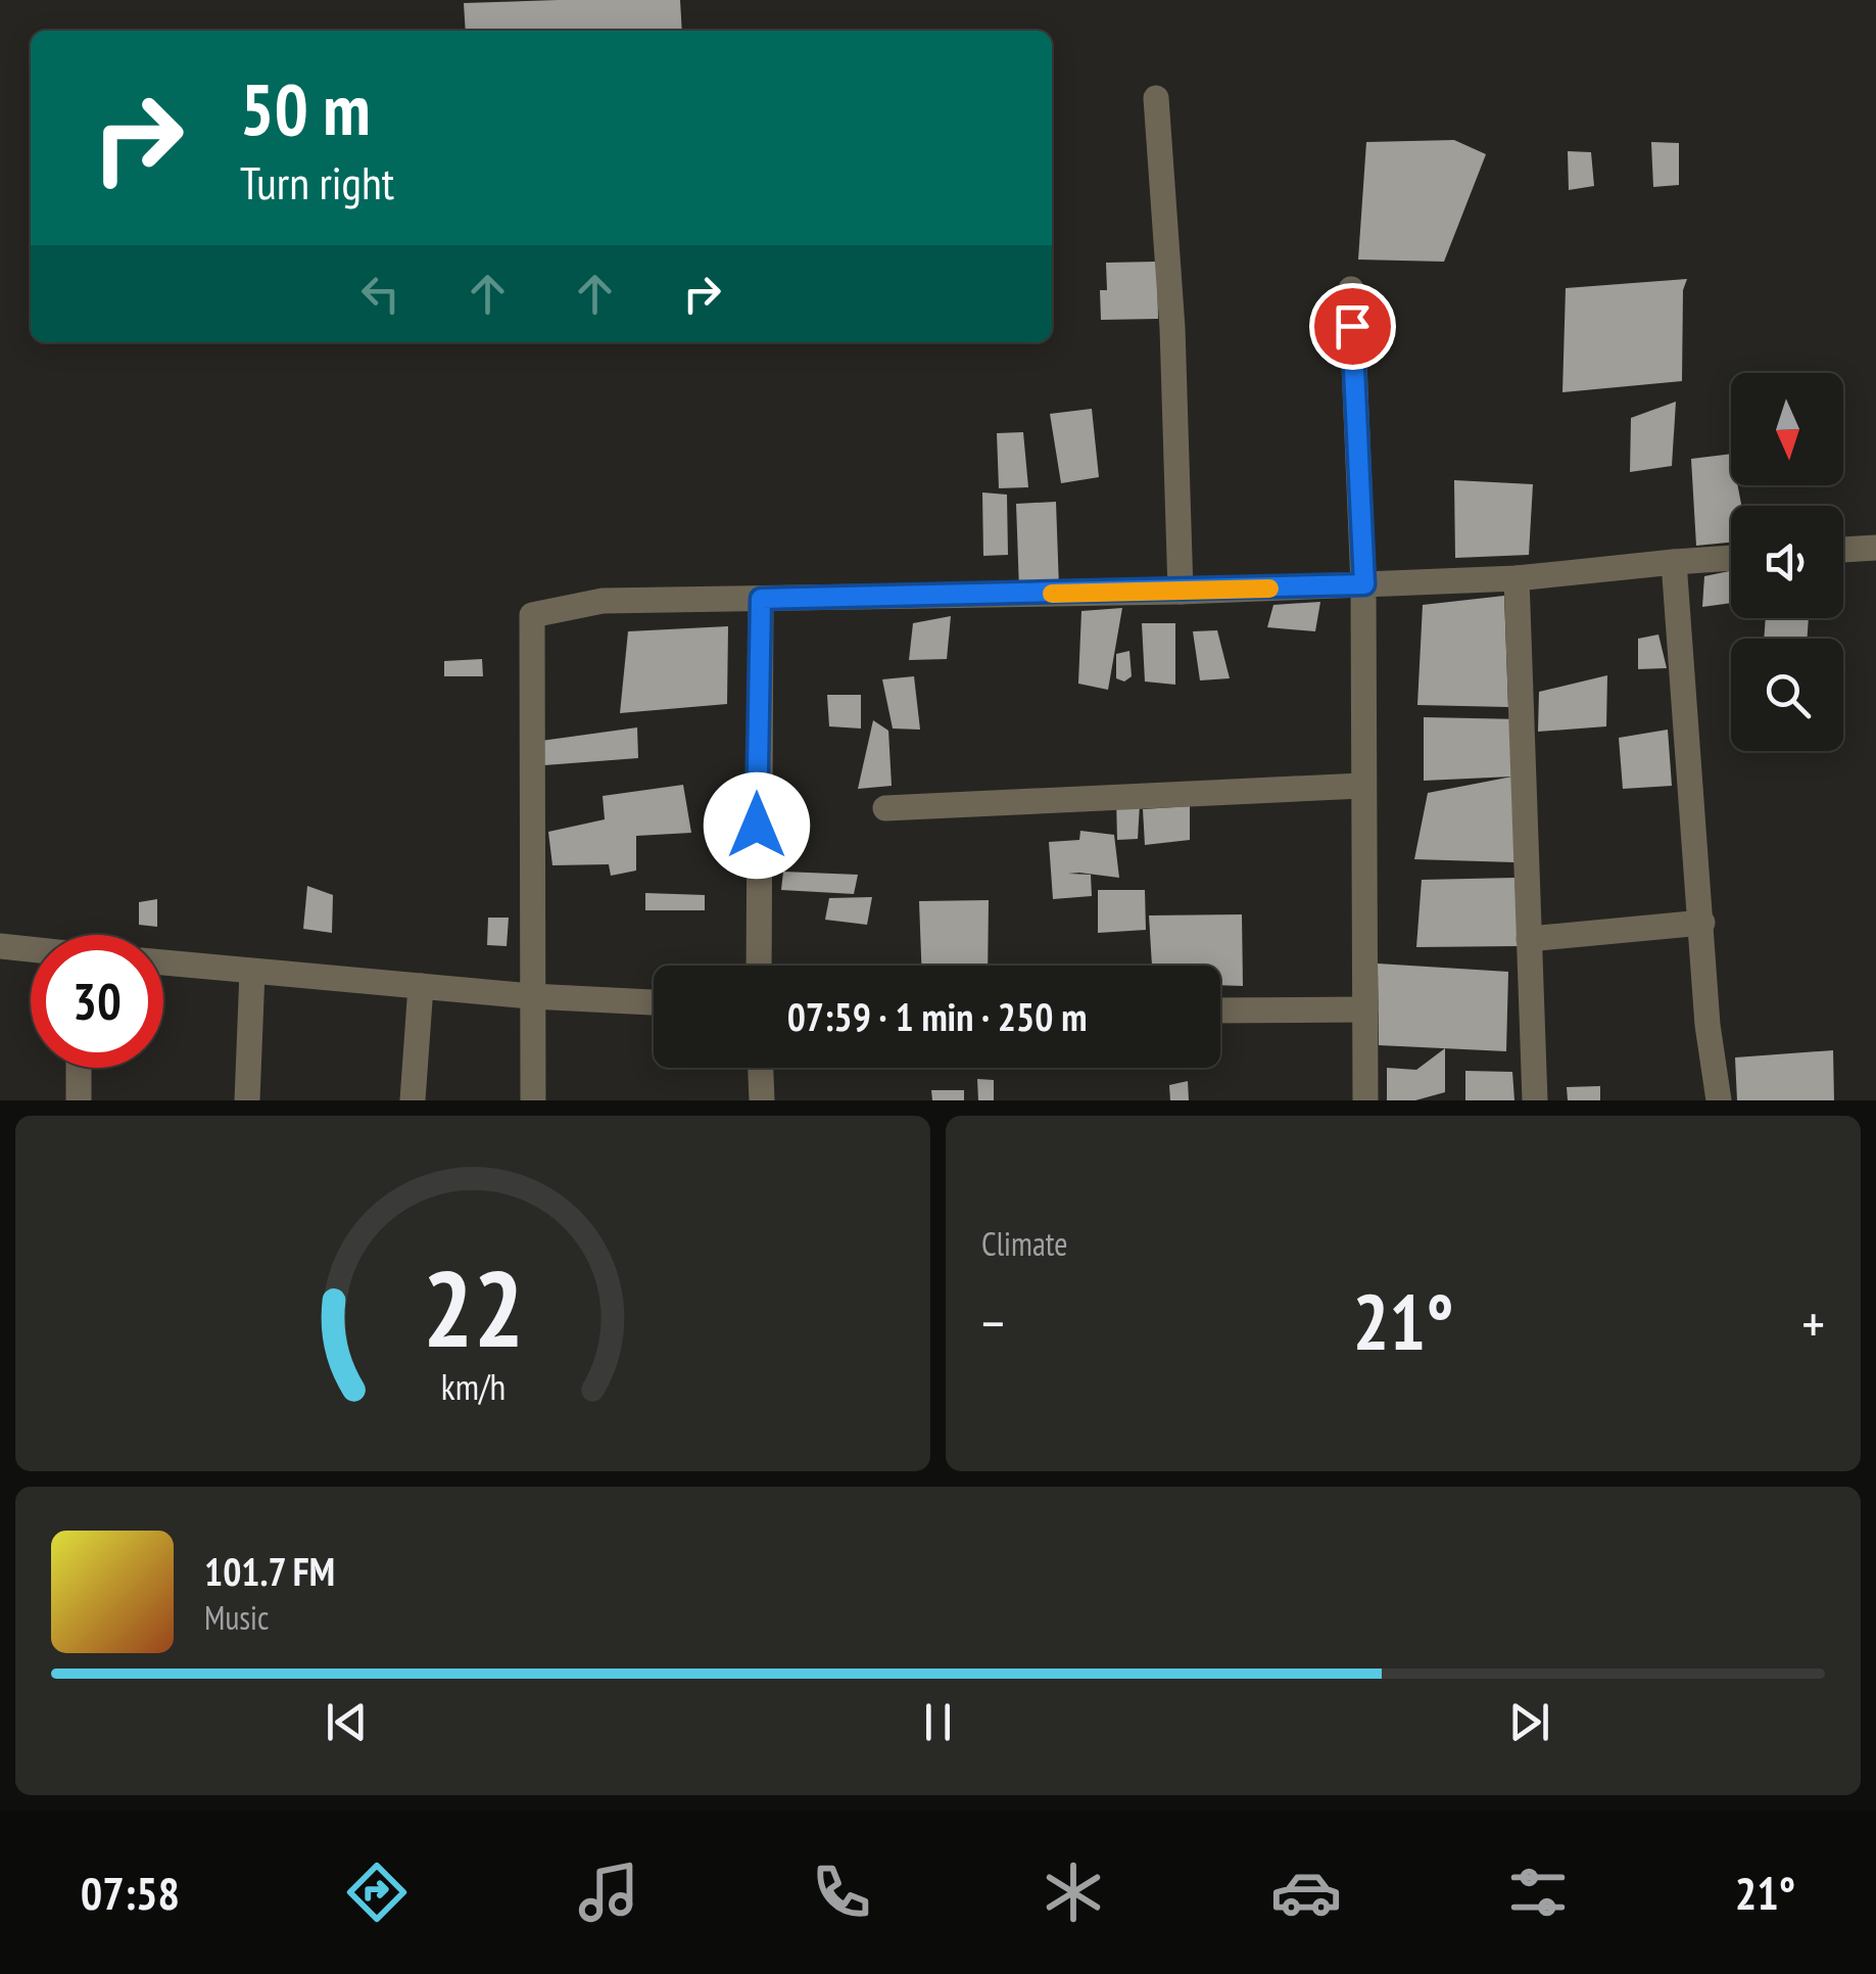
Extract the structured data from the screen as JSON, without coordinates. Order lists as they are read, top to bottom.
{
  "north": "bottom",
  "page": {
    "turn": ["50 m", "Turn right"],
    "limit": "30",
    "trip": "07:59 · 1 min · 250 m",
    "tile": "Climate",
    "heat": ["−", "21°", "+"],
    "song": ["101.7 FM", "Music"],
    "tabs": ["07:58", "21°"],
    "gauge": ["22", "km/h"]
  }
}
